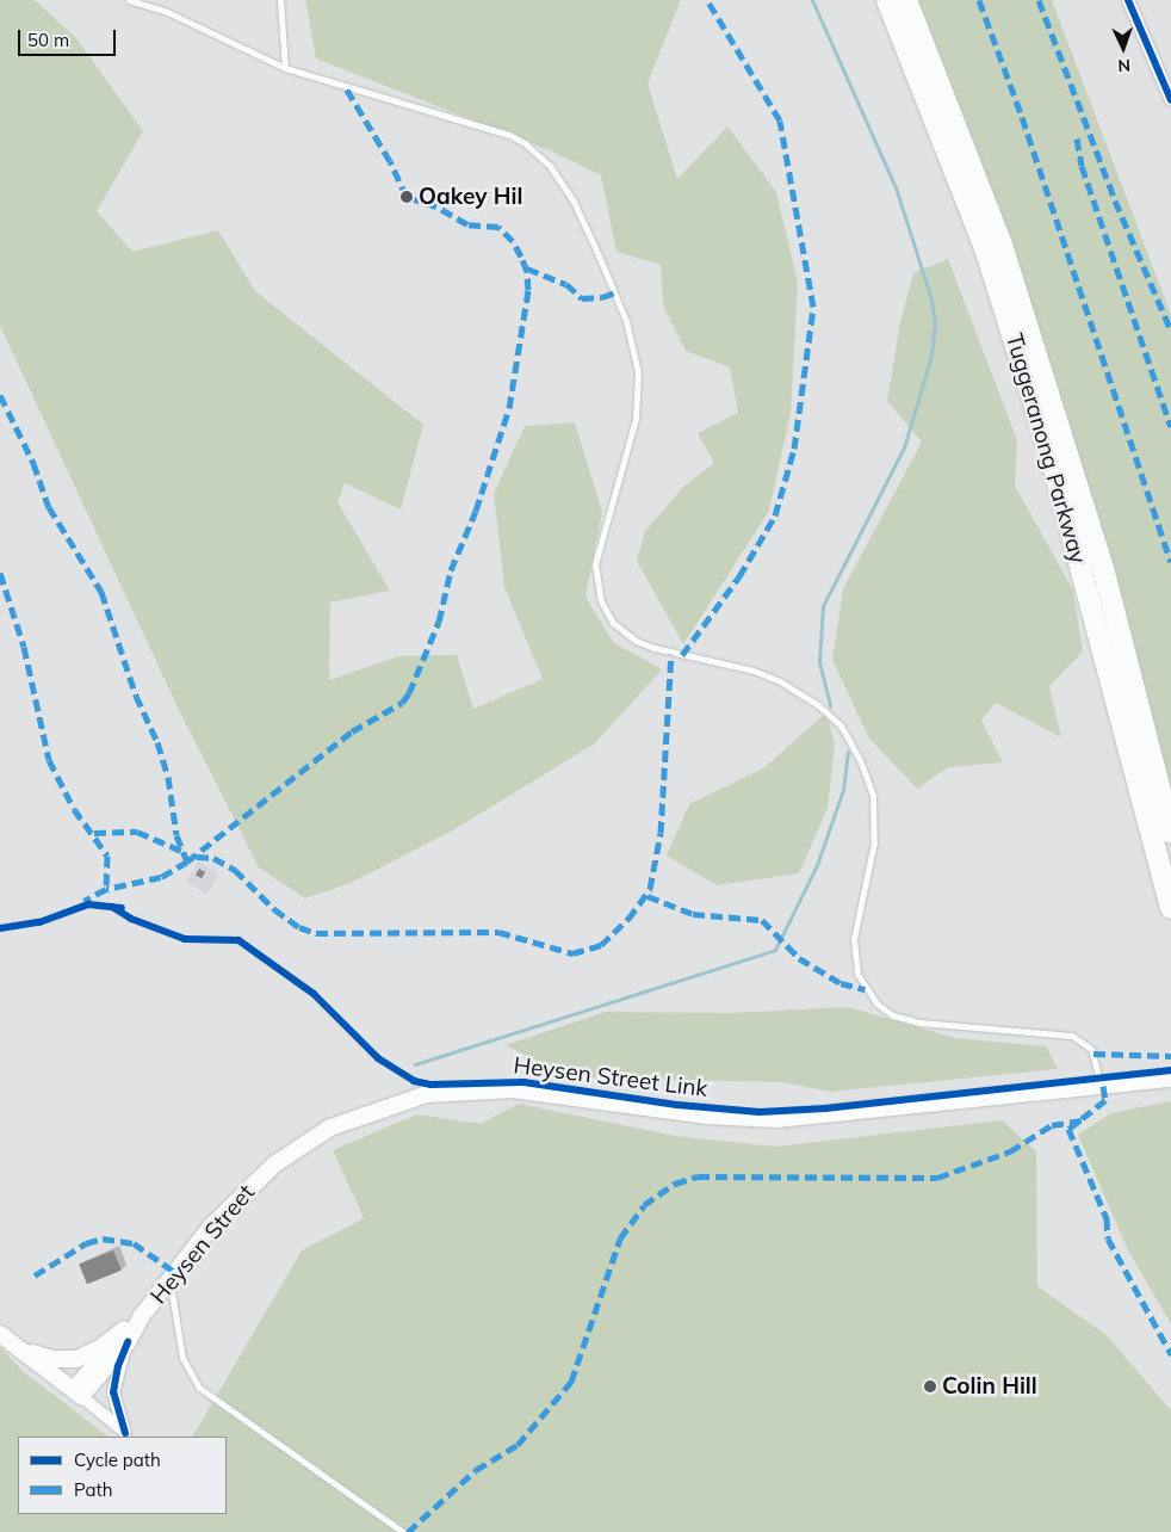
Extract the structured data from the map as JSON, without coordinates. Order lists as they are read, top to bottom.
{
  "streets": {
    "highway": ["Tuggeranong Parkway"],
    "main road": ["Heysen Street"],
    "cycle path": ["Heysen Street Link"]
  },
  "places": ["Oakey Hil", "Colin Hill"],
  "legend": ["Cycle path", "Path"],
  "scale_bar": "50 m",
  "north": "bottom"
}
